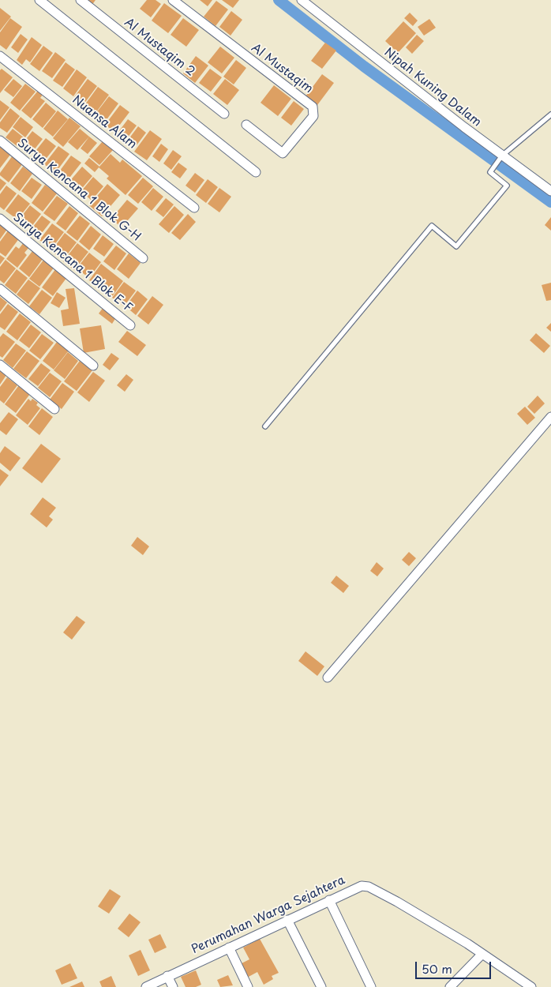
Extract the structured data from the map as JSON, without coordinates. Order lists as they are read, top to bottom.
{
  "streets": {
    "street": [
      "Al Mustaqim 2",
      "Al Mustaqim",
      "Nipah Kuning Dalam",
      "Nuansa Alam",
      "Surya Kencana 1 Blok G-H",
      "Surya Kencana 1 Blok E-F",
      "Perumahan Warga Sejahtera"
    ]
  },
  "scale_bar": "50 m"
}
